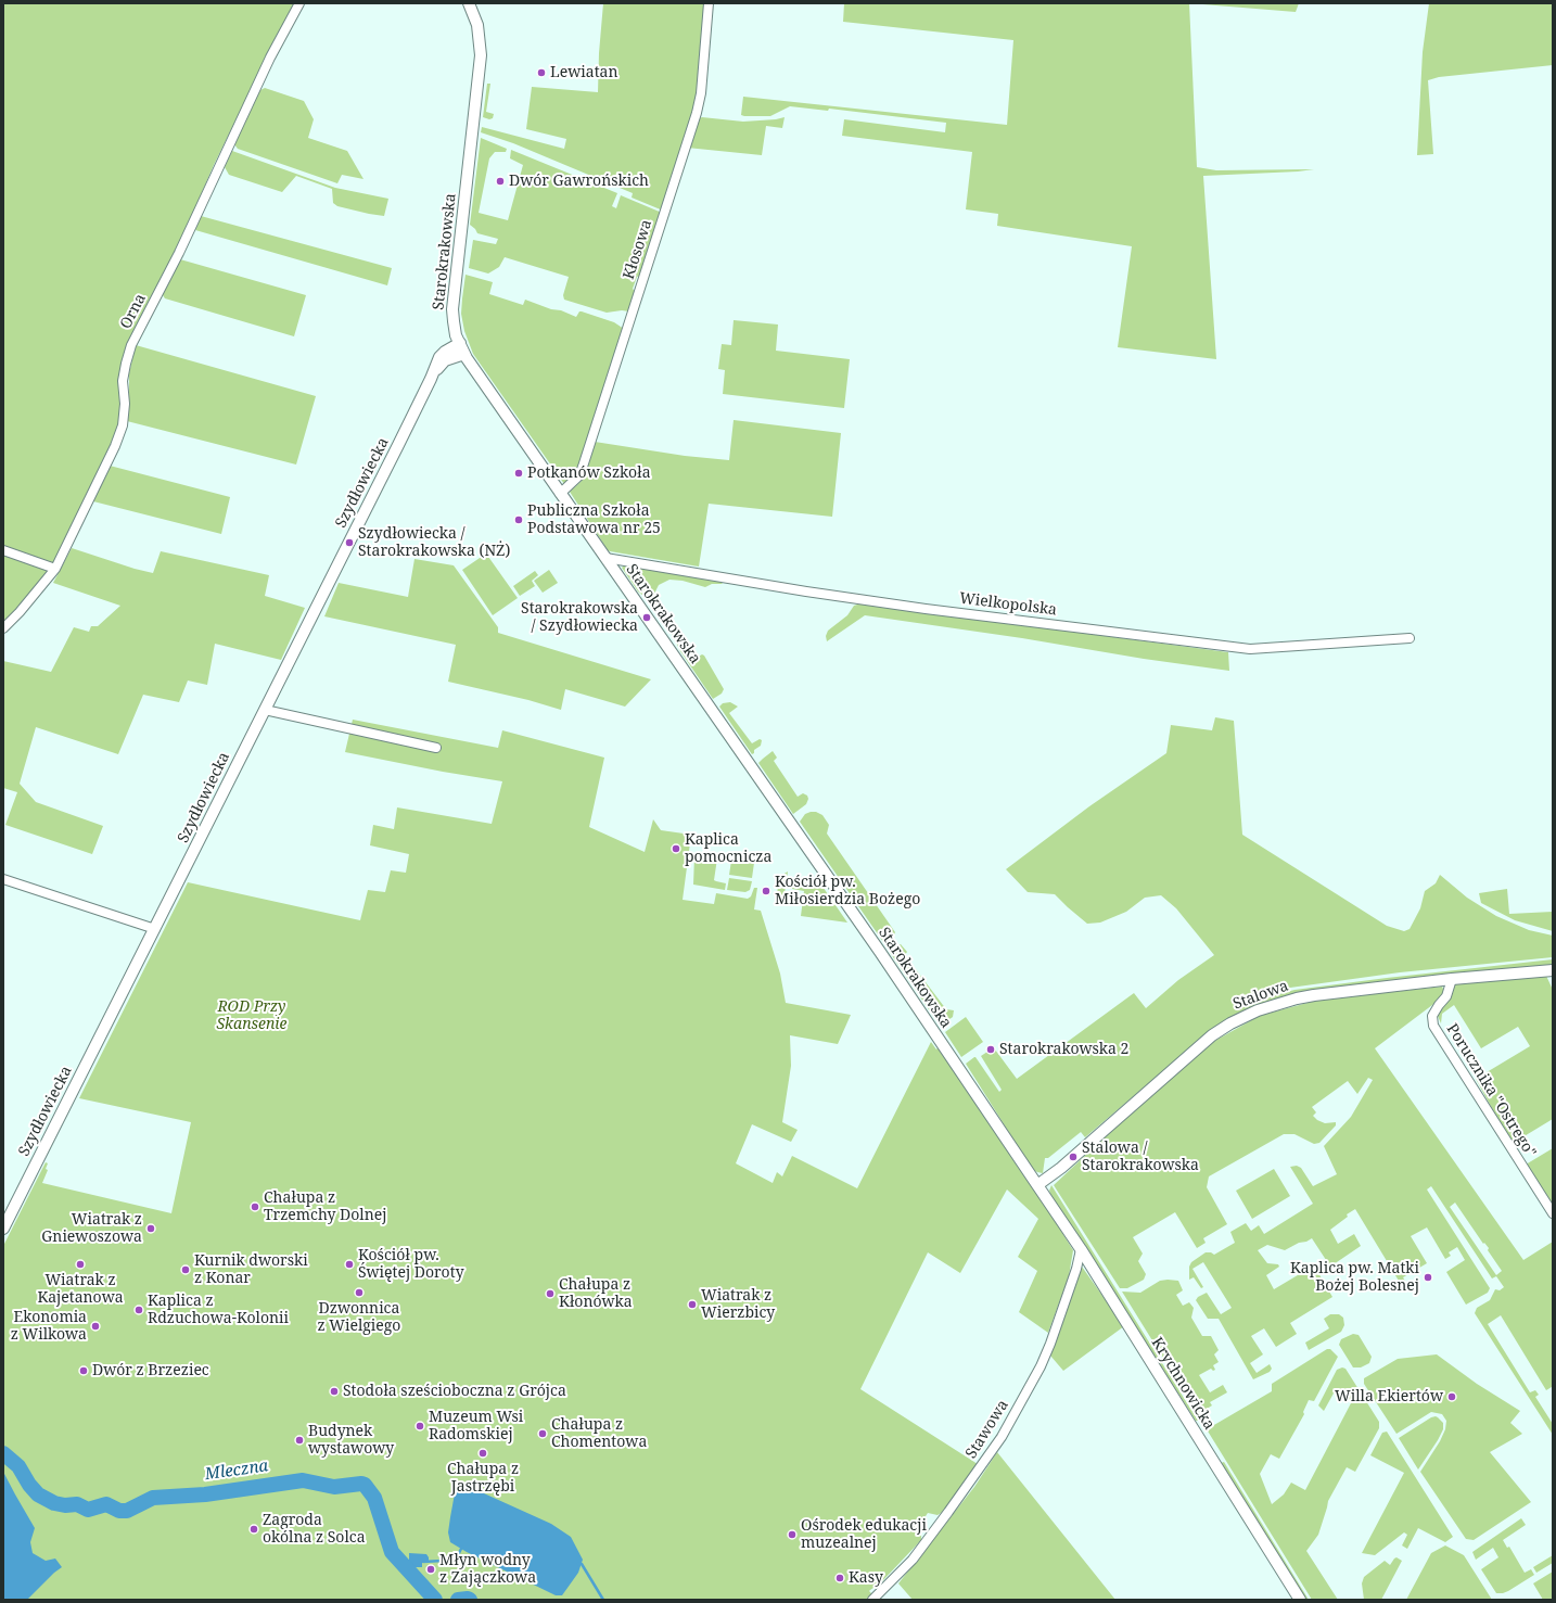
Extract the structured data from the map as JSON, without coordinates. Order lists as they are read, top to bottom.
{
  "streets": {
    "street": [
      "Kłosowa",
      "Starokrakowska",
      "Orna",
      "Szydłowiecka",
      "Wielkopolska",
      "Stalowa",
      "Porucznika \"Ostrego\"",
      "Krychnowicka",
      "Stawowa"
    ]
  },
  "crossings": [
    ["Kłosowa", "Starokrakowska"],
    ["Starokrakowska", "Szydłowiecka"],
    ["Starokrakowska", "Wielkopolska"],
    ["Starokrakowska", "Stalowa"],
    ["Starokrakowska", "Krychnowicka"],
    ["Stalowa", "Porucznika \"Ostrego\""],
    ["Stalowa", "Krychnowicka"],
    ["Krychnowicka", "Stawowa"]
  ],
  "water": ["Mleczna"],
  "parks": ["ROD Przy Skansenie"],
  "places": [
    "Lewiatan",
    "Dwór Gawrońskich",
    "Potkanów Szkoła",
    "Publiczna Szkoła Podstawowa nr 25",
    "Szydłowiecka / Starokrakowska (NŻ)",
    "Starokrakowska / Szydłowiecka",
    "Kaplica pomocnicza",
    "Kościół pw. Miłosierdzia Bożego",
    "Starokrakowska 2",
    "Stalowa / Starokrakowska",
    "Chałupa z Trzemchy Dolnej",
    "Wiatrak z Gniewoszowa",
    "Wiatrak z Kajetanowa",
    "Kościół pw. Świętej Doroty",
    "Kurnik dworski z Konar",
    "Kaplica pw. Matki Bożej Bolesnej",
    "Dzwonnica z Wielgiego",
    "Chałupa z Kłonówka",
    "Wiatrak z Wierzbicy",
    "Kaplica z Rdzuchowa-Kolonii",
    "Ekonomia z Wilkowa",
    "Dwór z Brzeziec",
    "Stodoła sześcioboczna z Grójca",
    "Willa Ekiertów",
    "Muzeum Wsi Radomskiej",
    "Chałupa z Chomentowa",
    "Budynek wystawowy",
    "Chałupa z Jastrzębi",
    "Zagroda okólna z Solca",
    "Ośrodek edukacji muzealnej",
    "Młyn wodny z Zajączkowa",
    "Kasy"
  ]
}
